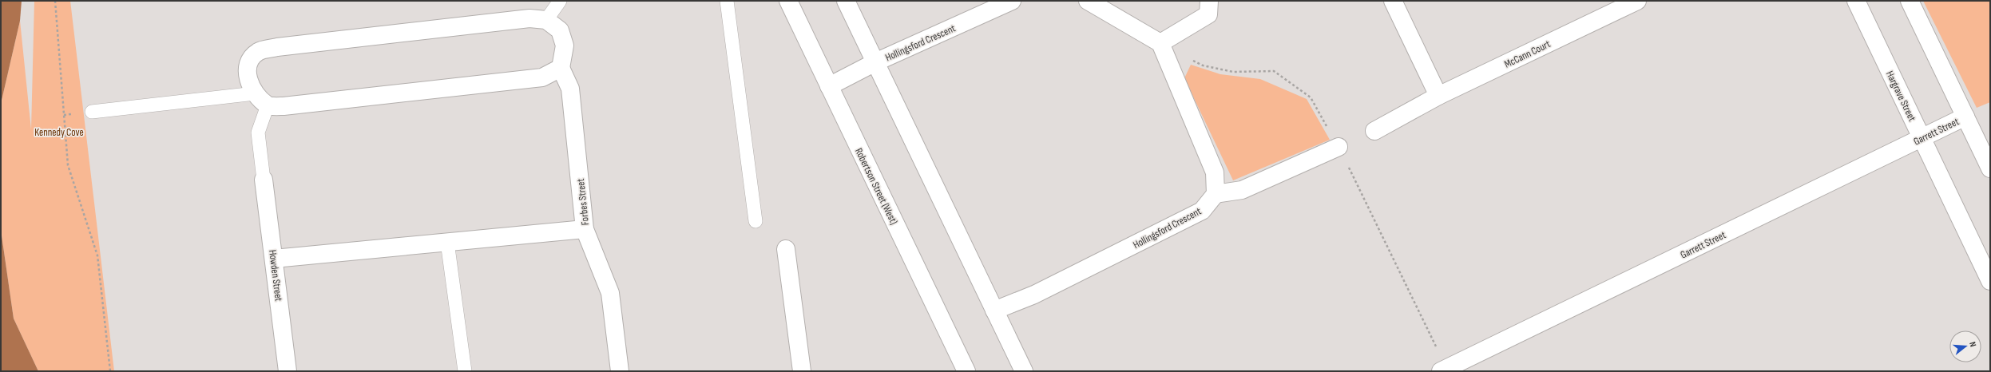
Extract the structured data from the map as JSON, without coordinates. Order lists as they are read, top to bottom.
{
  "streets": {
    "street": [
      "Hollingsford Crescent",
      "McCann Court",
      "Hargrave Street",
      "Garrett Street",
      "Robertson Street (West)",
      "Forbes Street",
      "Howden Street"
    ]
  },
  "crossings": [
    ["Hollingsford Crescent", "Robertson Street (West)"],
    ["Hargrave Street", "Garrett Street"]
  ],
  "parks": ["Kennedy Cove"],
  "north": "right"
}
